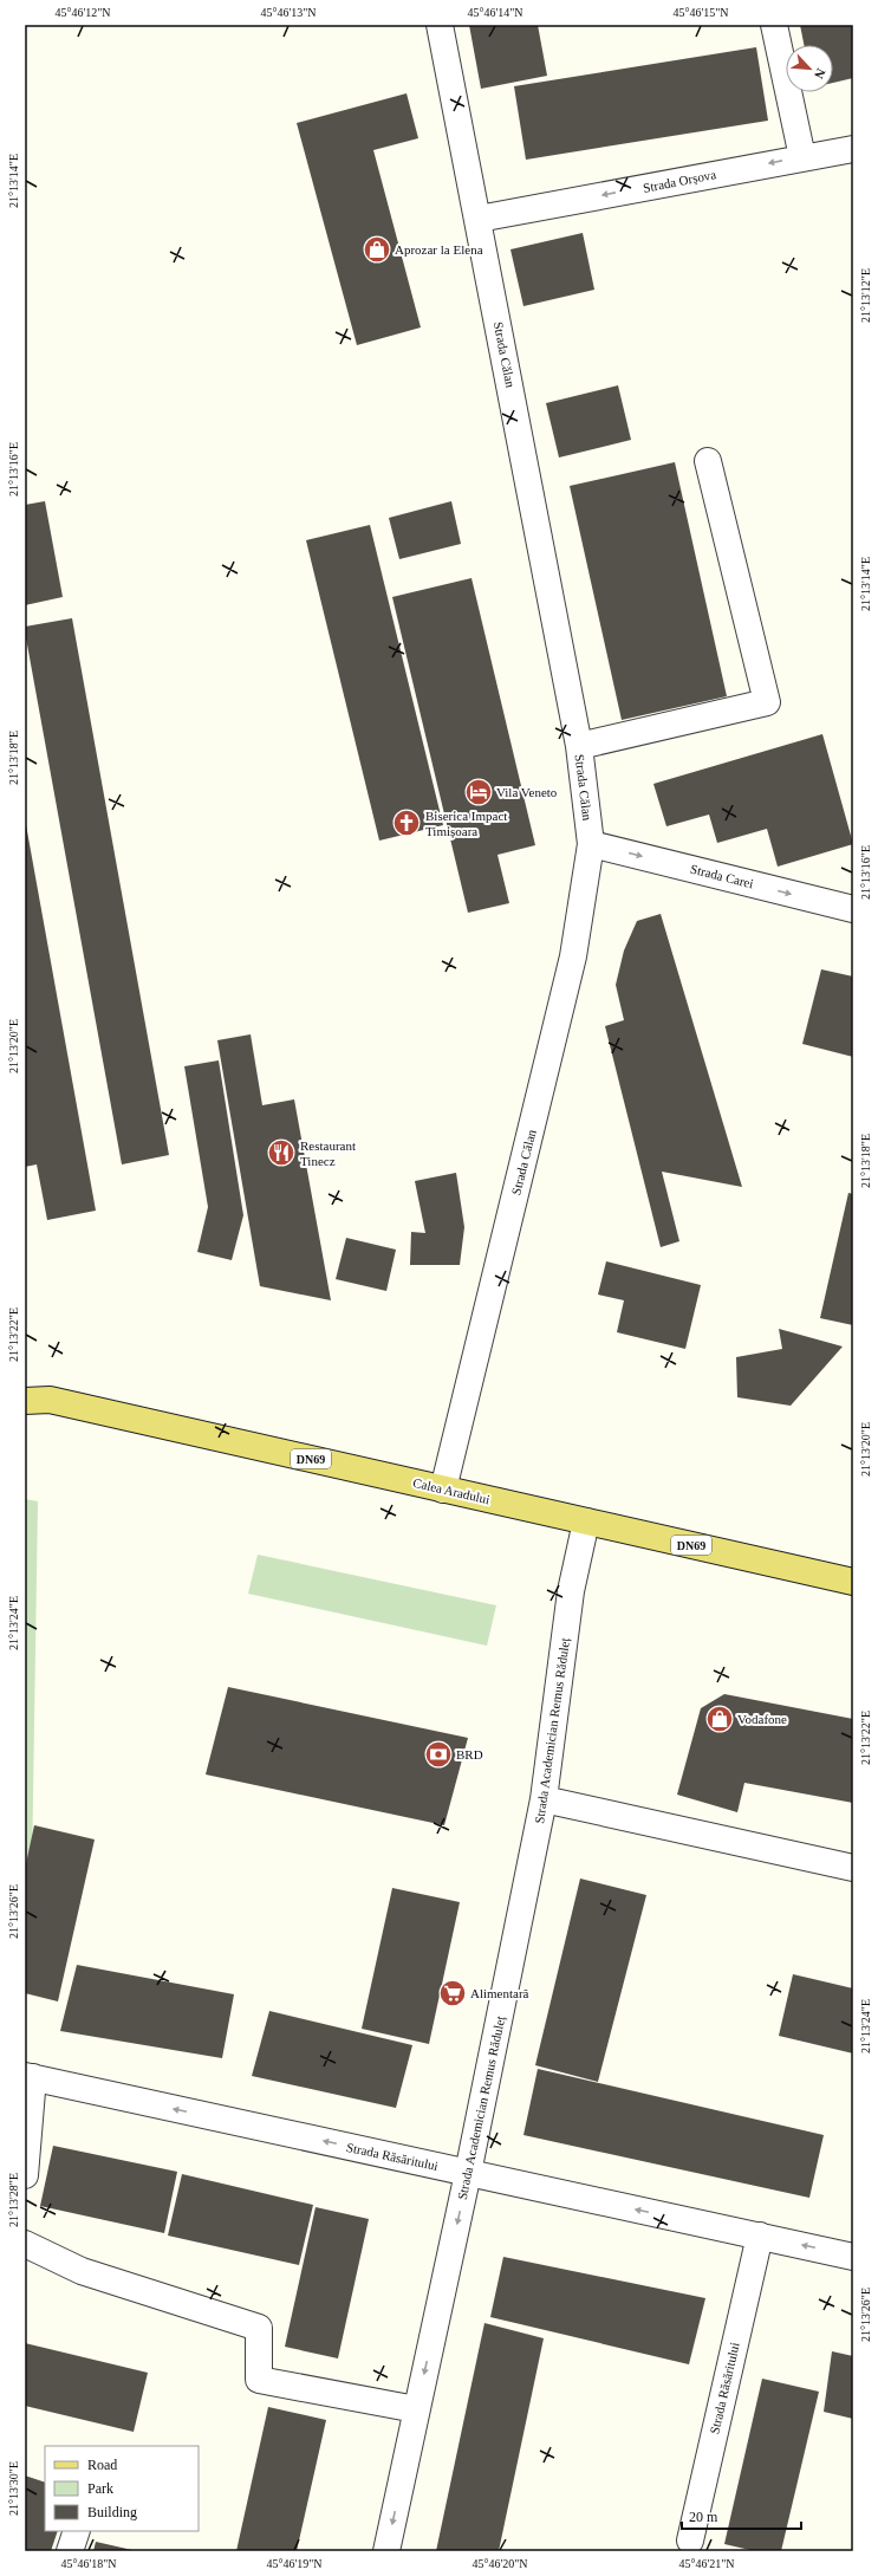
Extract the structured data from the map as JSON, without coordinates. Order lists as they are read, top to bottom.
{
  "streets": {
    "main road": ["DN69", "Calea Aradului"],
    "street": [
      "Strada Orșova",
      "Strada Călan",
      "Strada Carei",
      "Strada Academician Remus Răduleț",
      "Strada Răsăritului"
    ]
  },
  "crossings": [
    ["Strada Orșova", "Strada Călan"],
    ["Strada Călan", "Strada Carei"],
    ["Strada Călan", "Calea Aradului"],
    ["Calea Aradului", "Strada Academician Remus Răduleț"],
    ["Strada Academician Remus Răduleț", "Strada Răsăritului"]
  ],
  "one_way": ["Strada Orșova", "Strada Carei", "Strada Academician Remus Răduleț"],
  "places": {
    "shop": ["Aprozar la Elena", "Vodafone"],
    "hotel": ["Vila Veneto"],
    "church": ["Biserica Impact Timișoara"],
    "restaurant": ["Restaurant Tinecz"],
    "bank": ["BRD"],
    "supermarket": ["Alimentară"]
  },
  "legend": ["Road", "Park", "Building"],
  "scale_bar": "20 m",
  "north": "bottom right",
  "coordinates": [
    "45°46'12\"N",
    "45°46'13\"N",
    "45°46'14\"N",
    "45°46'15\"N",
    "21°13'14\"E",
    "21°13'12\"E",
    "21°13'16\"E",
    "21°13'18\"E",
    "21°13'20\"E",
    "21°13'22\"E",
    "21°13'24\"E",
    "21°13'26\"E",
    "21°13'28\"E",
    "21°13'30\"E",
    "45°46'18\"N",
    "45°46'19\"N",
    "45°46'20\"N",
    "45°46'21\"N"
  ]
}
